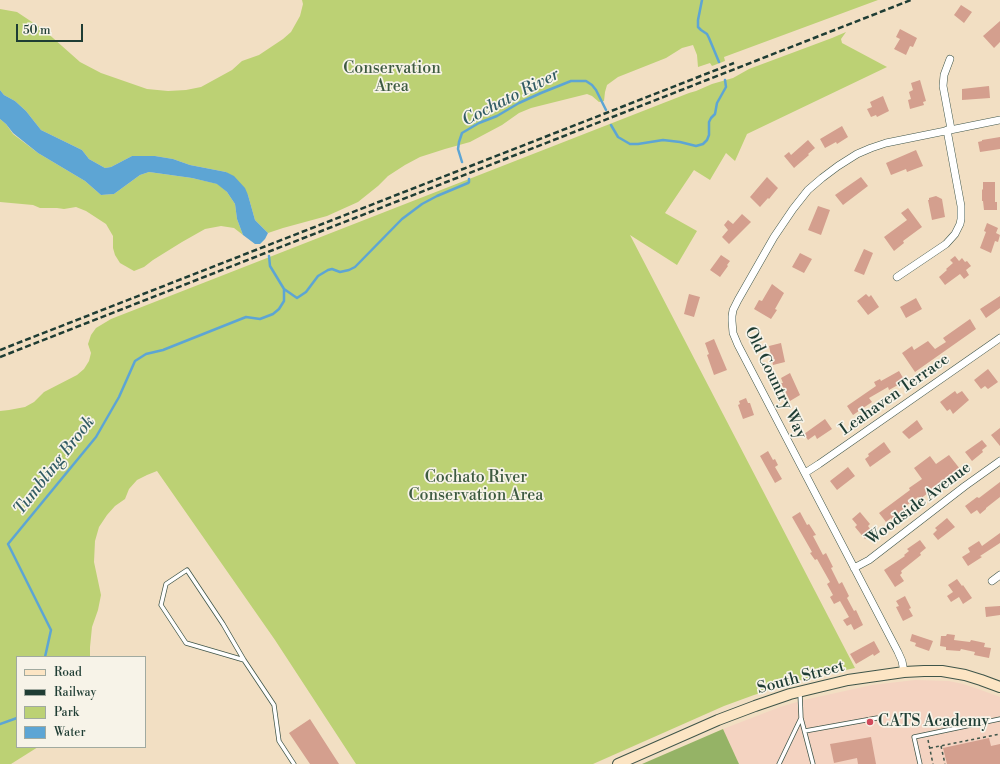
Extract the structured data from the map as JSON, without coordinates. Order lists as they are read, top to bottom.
{
  "streets": {
    "main road": ["South Street"],
    "street": ["Old Country Way", "Leahaven Terrace", "Woodside Avenue"]
  },
  "crossings": [
    ["Old Country Way", "Leahaven Terrace"],
    ["Old Country Way", "Woodside Avenue"],
    ["Old Country Way", "South Street"]
  ],
  "water": ["Cochato River", "Tumbling Brook"],
  "parks": ["Conservation Area", "Cochato River Conservation Area"],
  "places": ["CATS Academy"],
  "legend": [
    "Road",
    "Railway",
    "Park",
    "Water"
  ],
  "scale_bar": "50 m"
}
